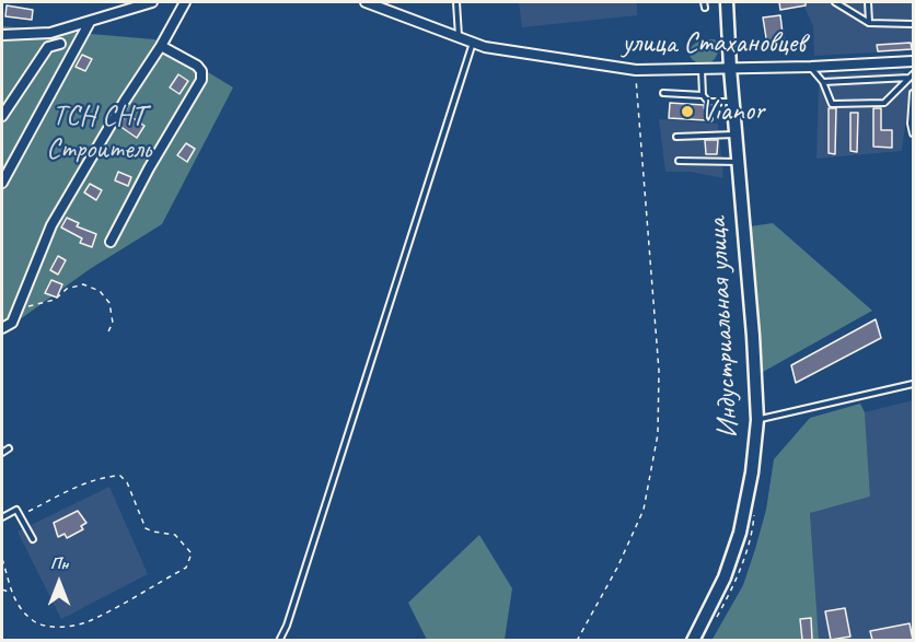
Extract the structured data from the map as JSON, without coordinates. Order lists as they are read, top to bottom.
{
  "streets": {
    "main road": ["Индустриальная улица"],
    "street": ["улица Стахановцев"]
  },
  "crossings": [
    ["улица Стахановцев", "Индустриальная улица"]
  ],
  "parks": ["ТСН СНТ Строитель"],
  "places": ["Vianor"],
  "north": "top"
}
